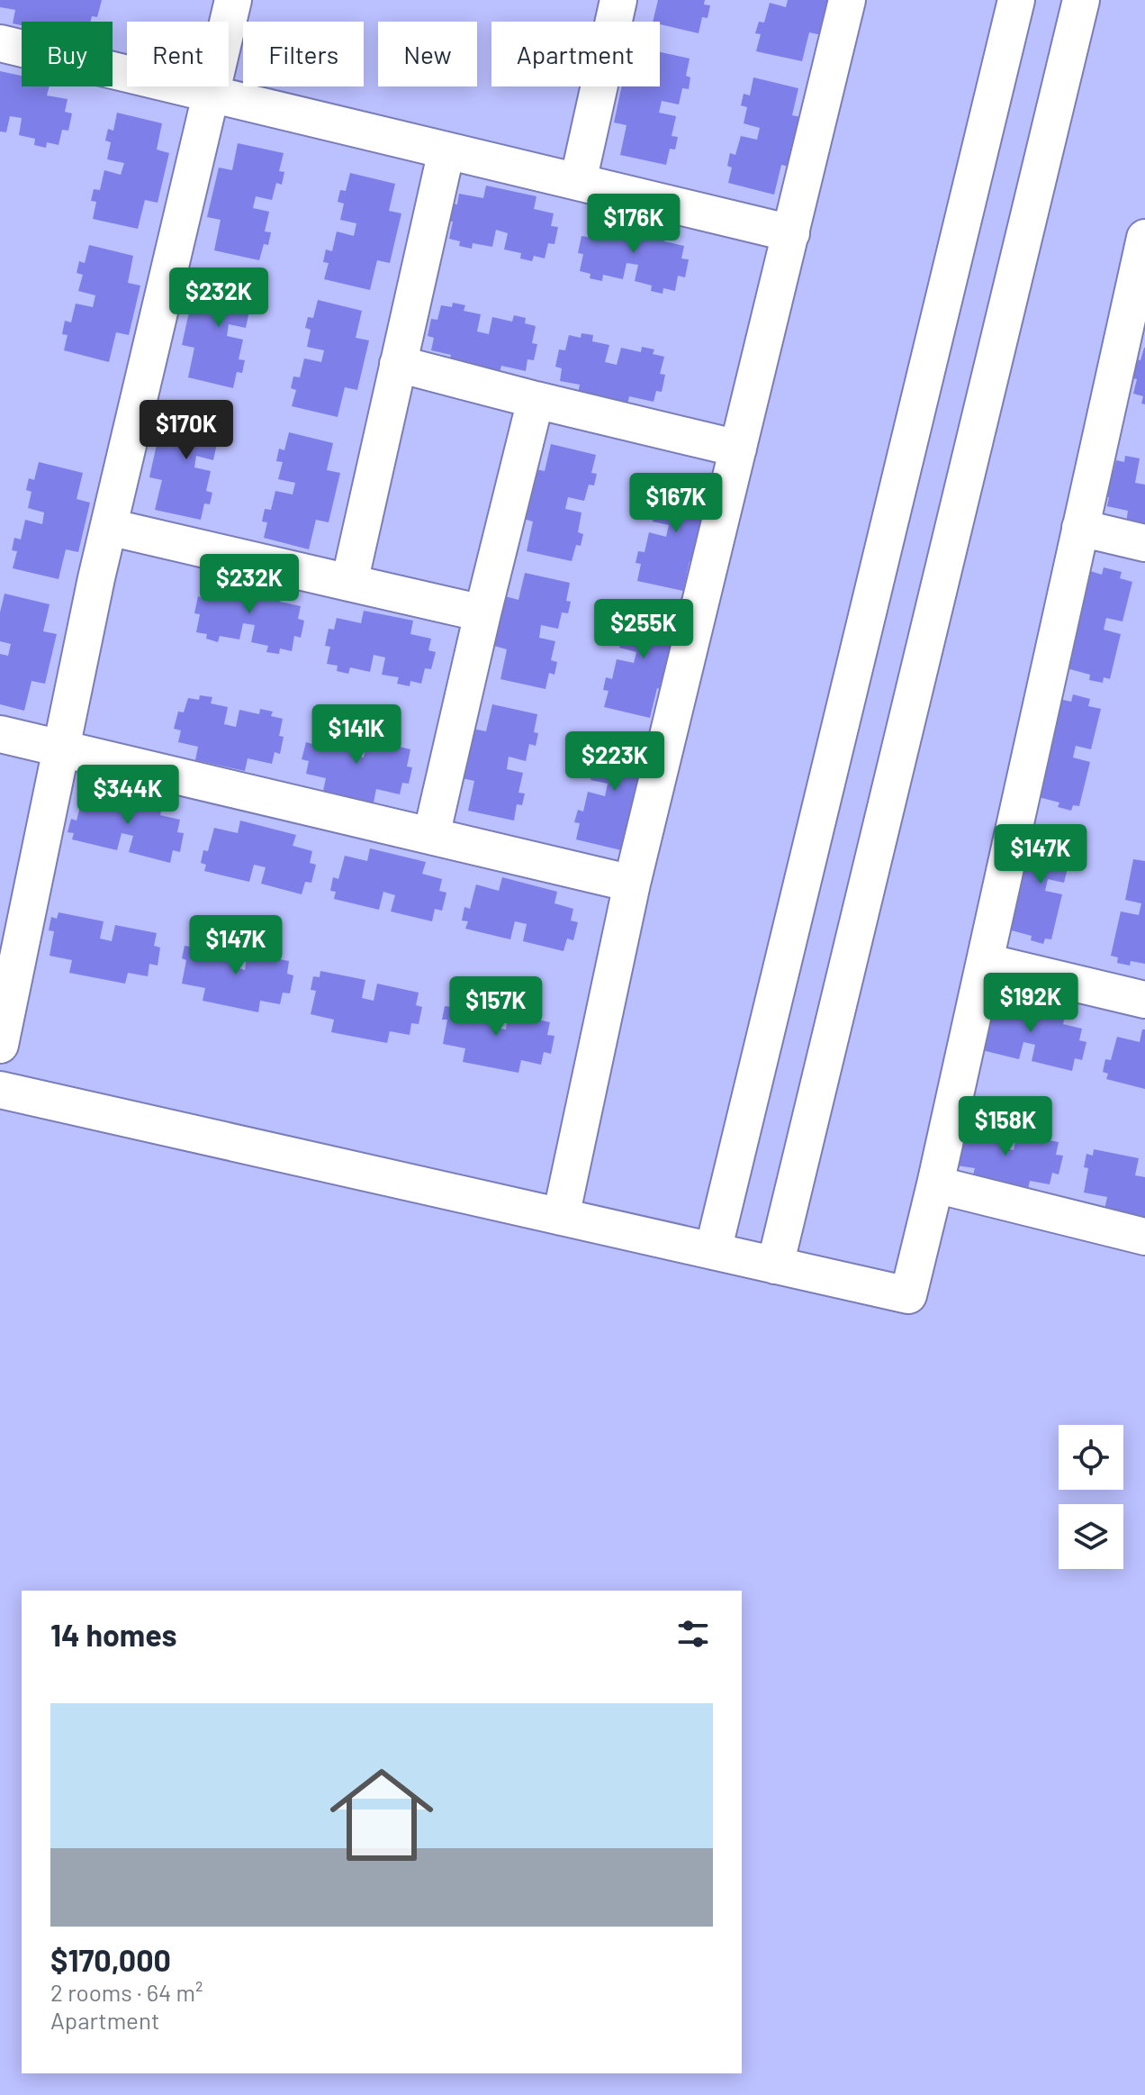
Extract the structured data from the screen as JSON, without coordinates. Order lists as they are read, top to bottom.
{
  "page": {
    "chip": [
      "Buy",
      "Rent",
      "Filters",
      "New",
      "Apartment"
    ],
    "price": [
      "$176K",
      "$232K",
      "$170K",
      "$167K",
      "$232K",
      "$255K",
      "$141K",
      "$223K",
      "$344K",
      "$147K",
      "$147K",
      "$192K",
      "$157K",
      "$158K"
    ],
    "heading": "14 homes",
    "list": [
      {
        "name": "$170,000",
        "note": "2 rooms · 64 m² · Apartment"
      }
    ]
  }
}
